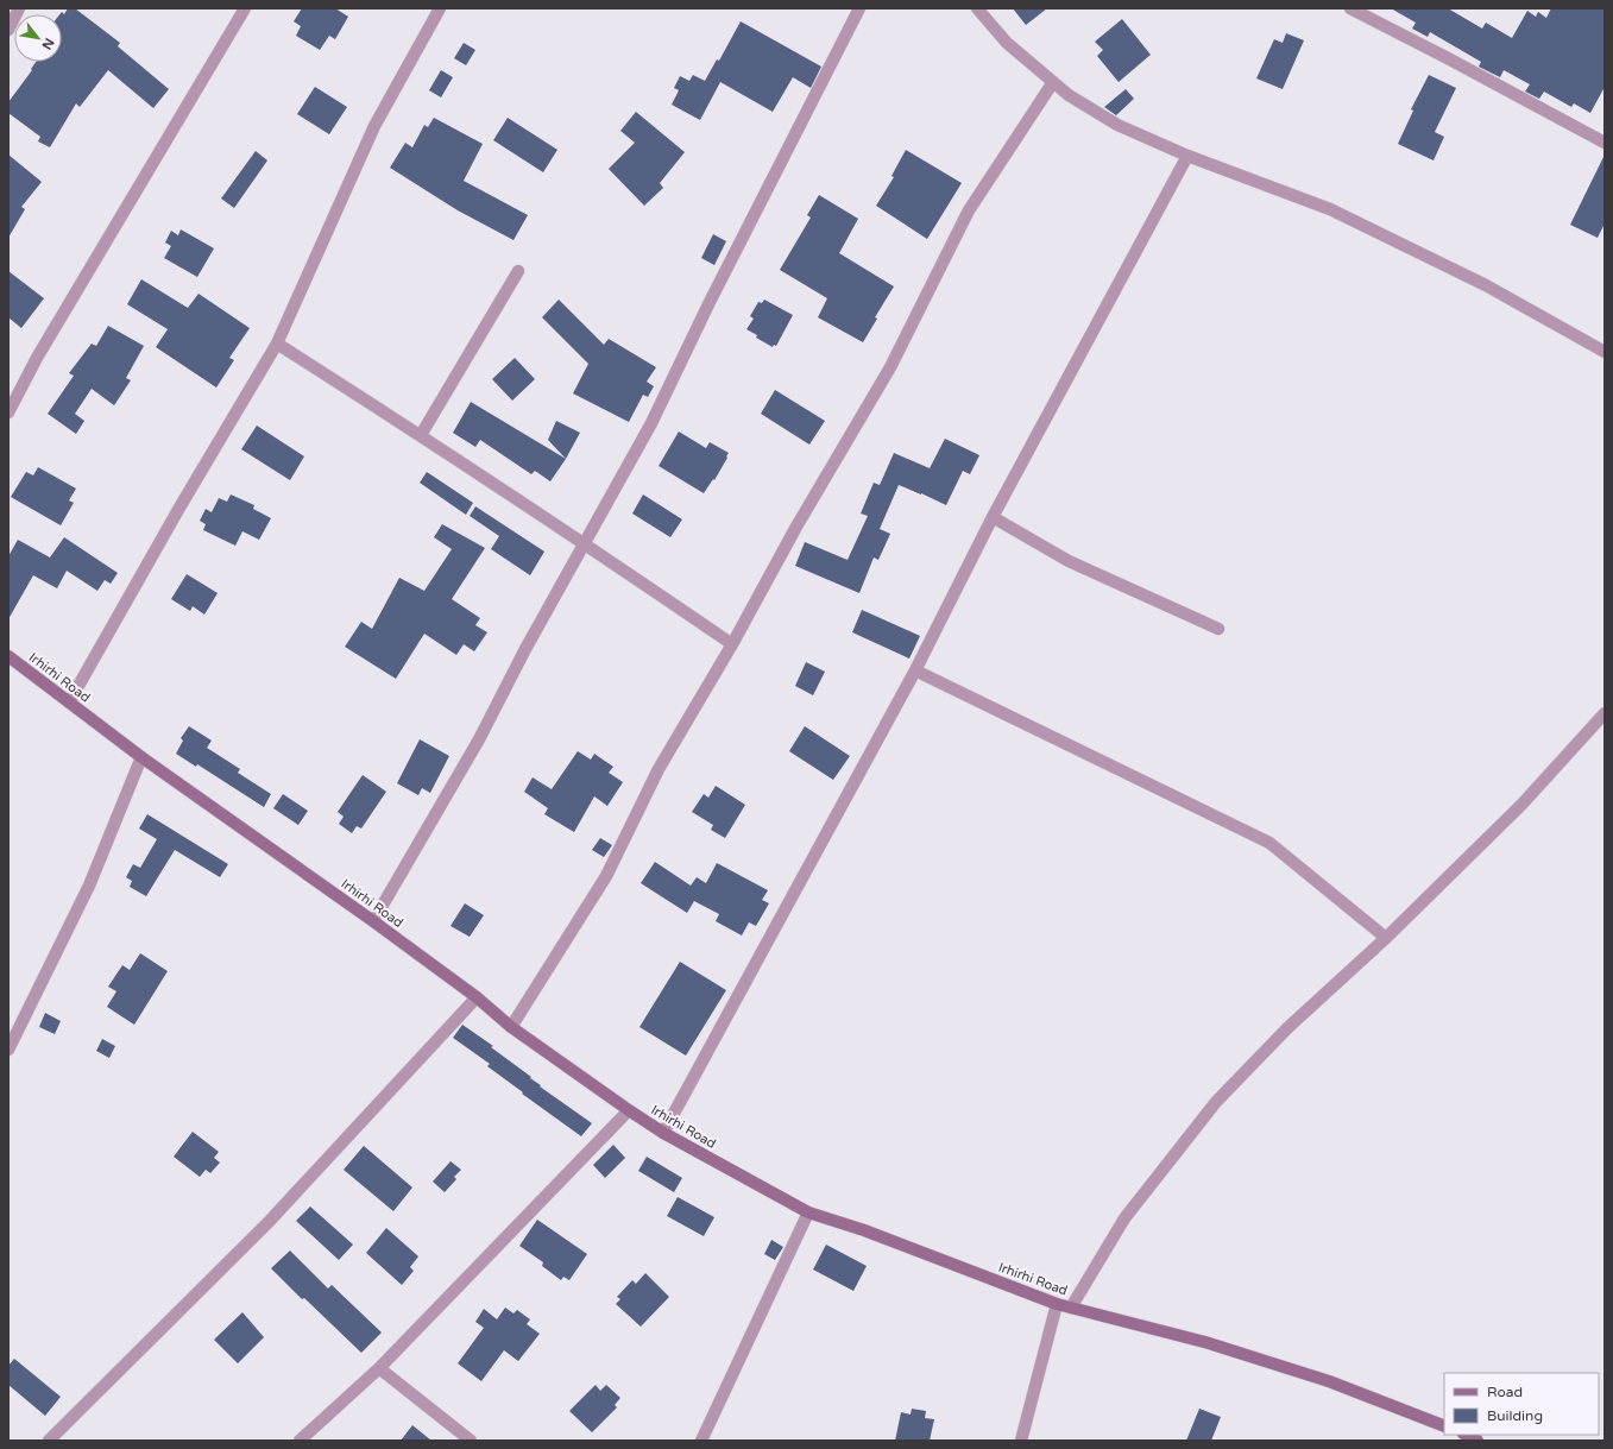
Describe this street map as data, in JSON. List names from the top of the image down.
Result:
{
  "streets": {
    "street": ["Irhirhi Road"]
  },
  "legend": ["Road", "Building"],
  "north": "bottom right"
}
